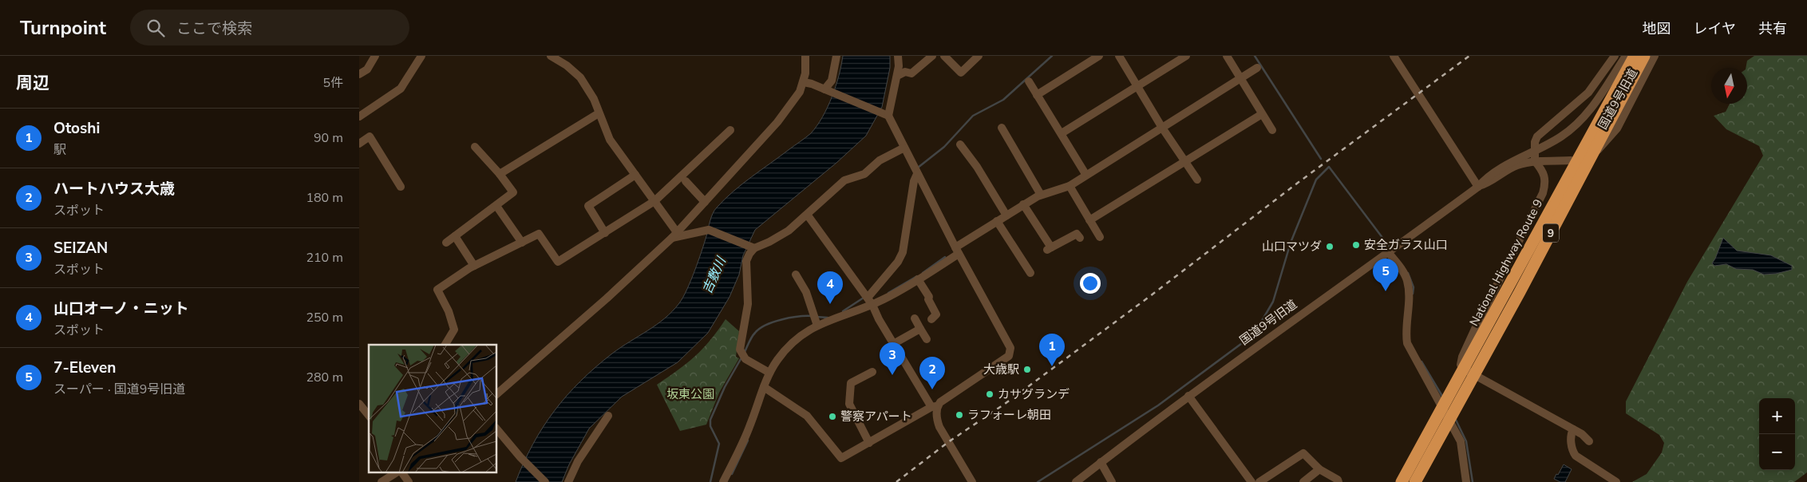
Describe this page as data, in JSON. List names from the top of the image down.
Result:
{
  "streets": {
    "highway": ["9", "National Highway Route 9"],
    "street": ["国道9号旧道"]
  },
  "water": ["吉敷川"],
  "parks": ["坂東公園"],
  "places": [
    "安全ガラス山口",
    "山口マツダ",
    "大歳駅",
    "カサグランデ",
    "ラフォーレ朝田",
    "警察アパート"
  ],
  "north": "bottom",
  "page": {
    "header": "Turnpoint",
    "search": "ここで検索",
    "nav": ["地図", "レイヤ", "共有"],
    "heading": ["周辺", "5件"],
    "list": [
      {
        "mark": "1",
        "name": "Otoshi",
        "note": "駅",
        "value": "90 m"
      },
      {
        "mark": "2",
        "name": "ハートハウス大歳",
        "note": "スポット",
        "value": "180 m"
      },
      {
        "mark": "3",
        "name": "SEIZAN",
        "note": "スポット",
        "value": "210 m"
      },
      {
        "mark": "4",
        "name": "山口オーノ・ニット",
        "note": "スポット",
        "value": "250 m"
      },
      {
        "mark": "5",
        "name": "7-Eleven",
        "note": "スーパー · 国道9号旧道",
        "value": "280 m"
      }
    ],
    "pins": [
      "5",
      "4",
      "1",
      "3",
      "2"
    ],
    "map_buttons": ["+", "−"]
  }
}
